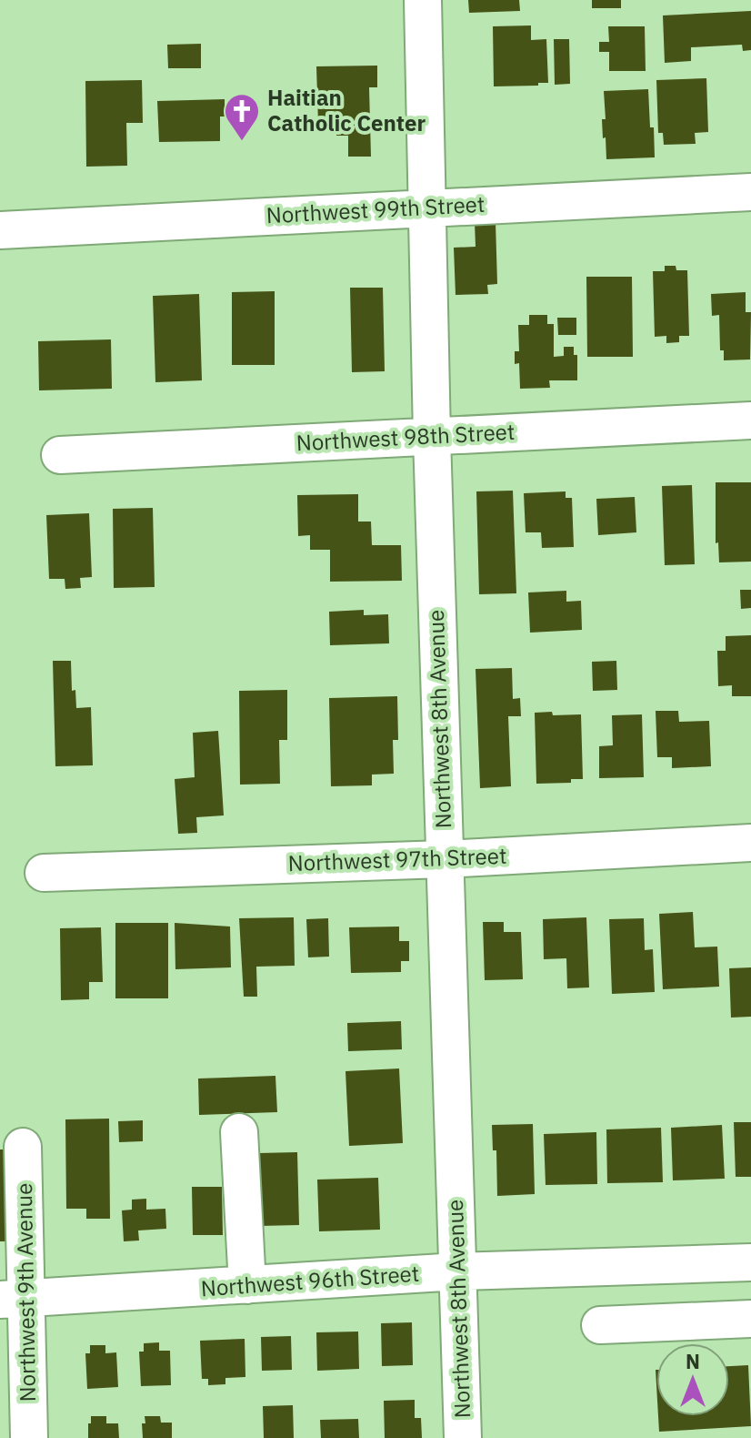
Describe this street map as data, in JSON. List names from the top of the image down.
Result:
{
  "streets": {
    "street": [
      "Northwest 99th Street",
      "Northwest 98th Street",
      "Northwest 8th Avenue",
      "Northwest 97th Street",
      "Northwest 96th Street",
      "Northwest 9th Avenue"
    ]
  },
  "crossings": [
    ["Northwest 99th Street", "Northwest 8th Avenue"],
    ["Northwest 98th Street", "Northwest 8th Avenue"],
    ["Northwest 8th Avenue", "Northwest 97th Street"],
    ["Northwest 8th Avenue", "Northwest 96th Street"],
    ["Northwest 96th Street", "Northwest 9th Avenue"]
  ],
  "places": {
    "church": ["Haitian Catholic Center"]
  },
  "north": "top"
}
